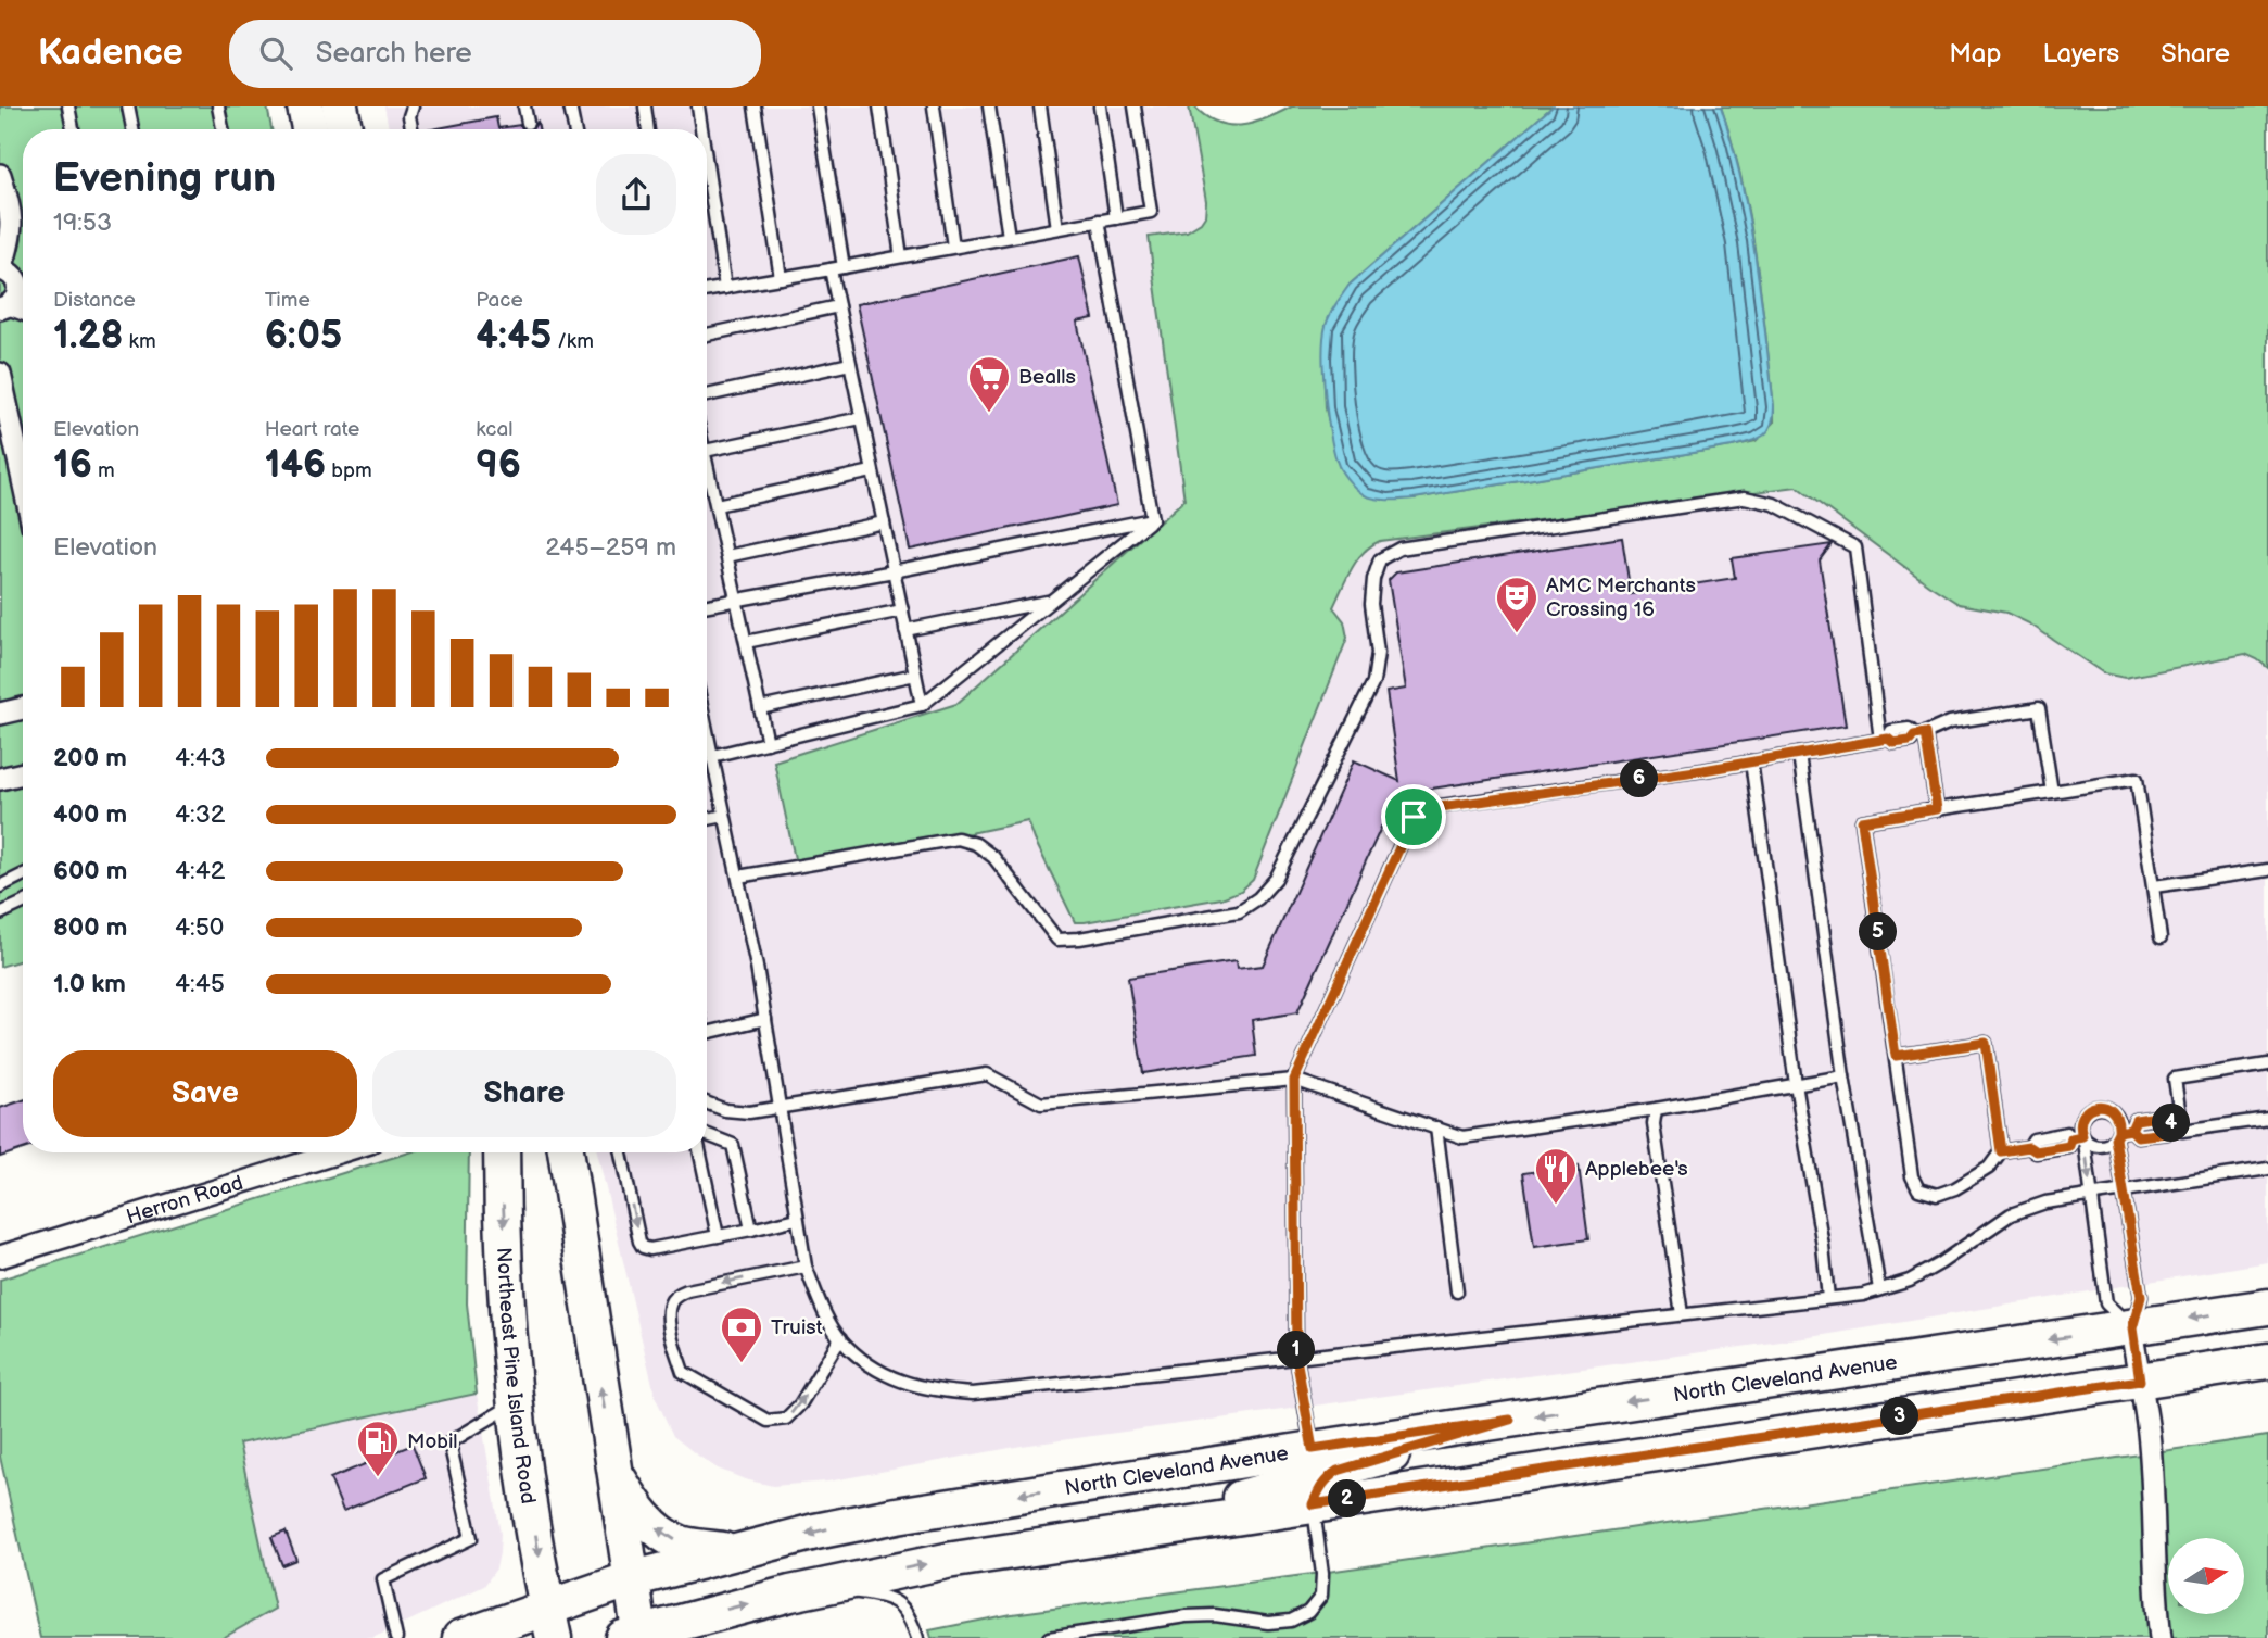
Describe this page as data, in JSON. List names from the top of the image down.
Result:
{
  "streets": {
    "main road": ["Northeast Pine Island Road", "North Cleveland Avenue"],
    "street": ["Herron Road"]
  },
  "crossings": [
    ["Northeast Pine Island Road", "North Cleveland Avenue"]
  ],
  "places": {
    "supermarket": ["Bealls"],
    "theatre": ["AMC Merchants Crossing 16"],
    "restaurant": ["Applebee's"],
    "bank": ["Truist"],
    "fuel station": ["Mobil"]
  },
  "north": "right",
  "page": {
    "header": "Kadence",
    "search": "Search here",
    "nav": ["Map", "Layers", "Share"],
    "heading": ["Evening run", "19:53"],
    "stats": [
      ["Distance", "1.28 km"],
      ["Time", "6:05"],
      ["Pace", "4:45 /km"],
      ["Elevation", "16 m"],
      ["Heart rate", "146 bpm"],
      ["kcal", "96"]
    ],
    "chart": ["Elevation", "245–259 m"],
    "list": [
      {
        "name": "200 m",
        "note": "4:43"
      },
      {
        "name": "400 m",
        "note": "4:32"
      },
      {
        "name": "600 m",
        "note": "4:42"
      },
      {
        "name": "800 m",
        "note": "4:50"
      },
      {
        "name": "1.0 km",
        "note": "4:45"
      }
    ],
    "pins": [
      "6",
      "5",
      "4",
      "1",
      "3",
      "2"
    ],
    "buttons": ["Save", "Share"]
  }
}
